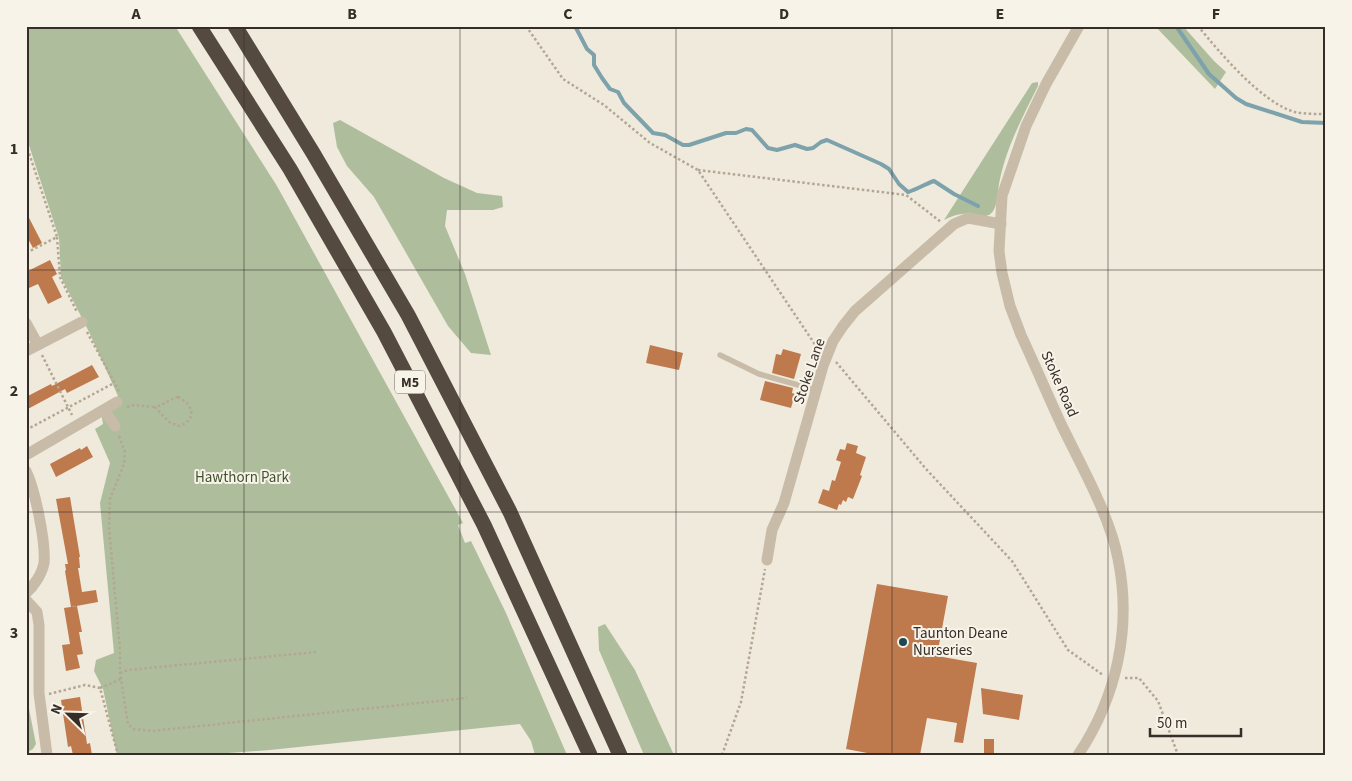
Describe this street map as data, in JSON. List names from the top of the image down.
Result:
{
  "streets": {
    "highway": ["M5"],
    "street": ["Stoke Lane", "Stoke Road"]
  },
  "crossings": [
    ["Stoke Lane", "Stoke Road"]
  ],
  "parks": ["Hawthorn Park"],
  "places": ["Taunton Deane Nurseries"],
  "scale_bar": "50 m",
  "north": "top left",
  "grid": {
    "columns": [
      "A",
      "B",
      "C",
      "D",
      "E",
      "F"
    ],
    "rows": ["1", "2", "3"]
  }
}
